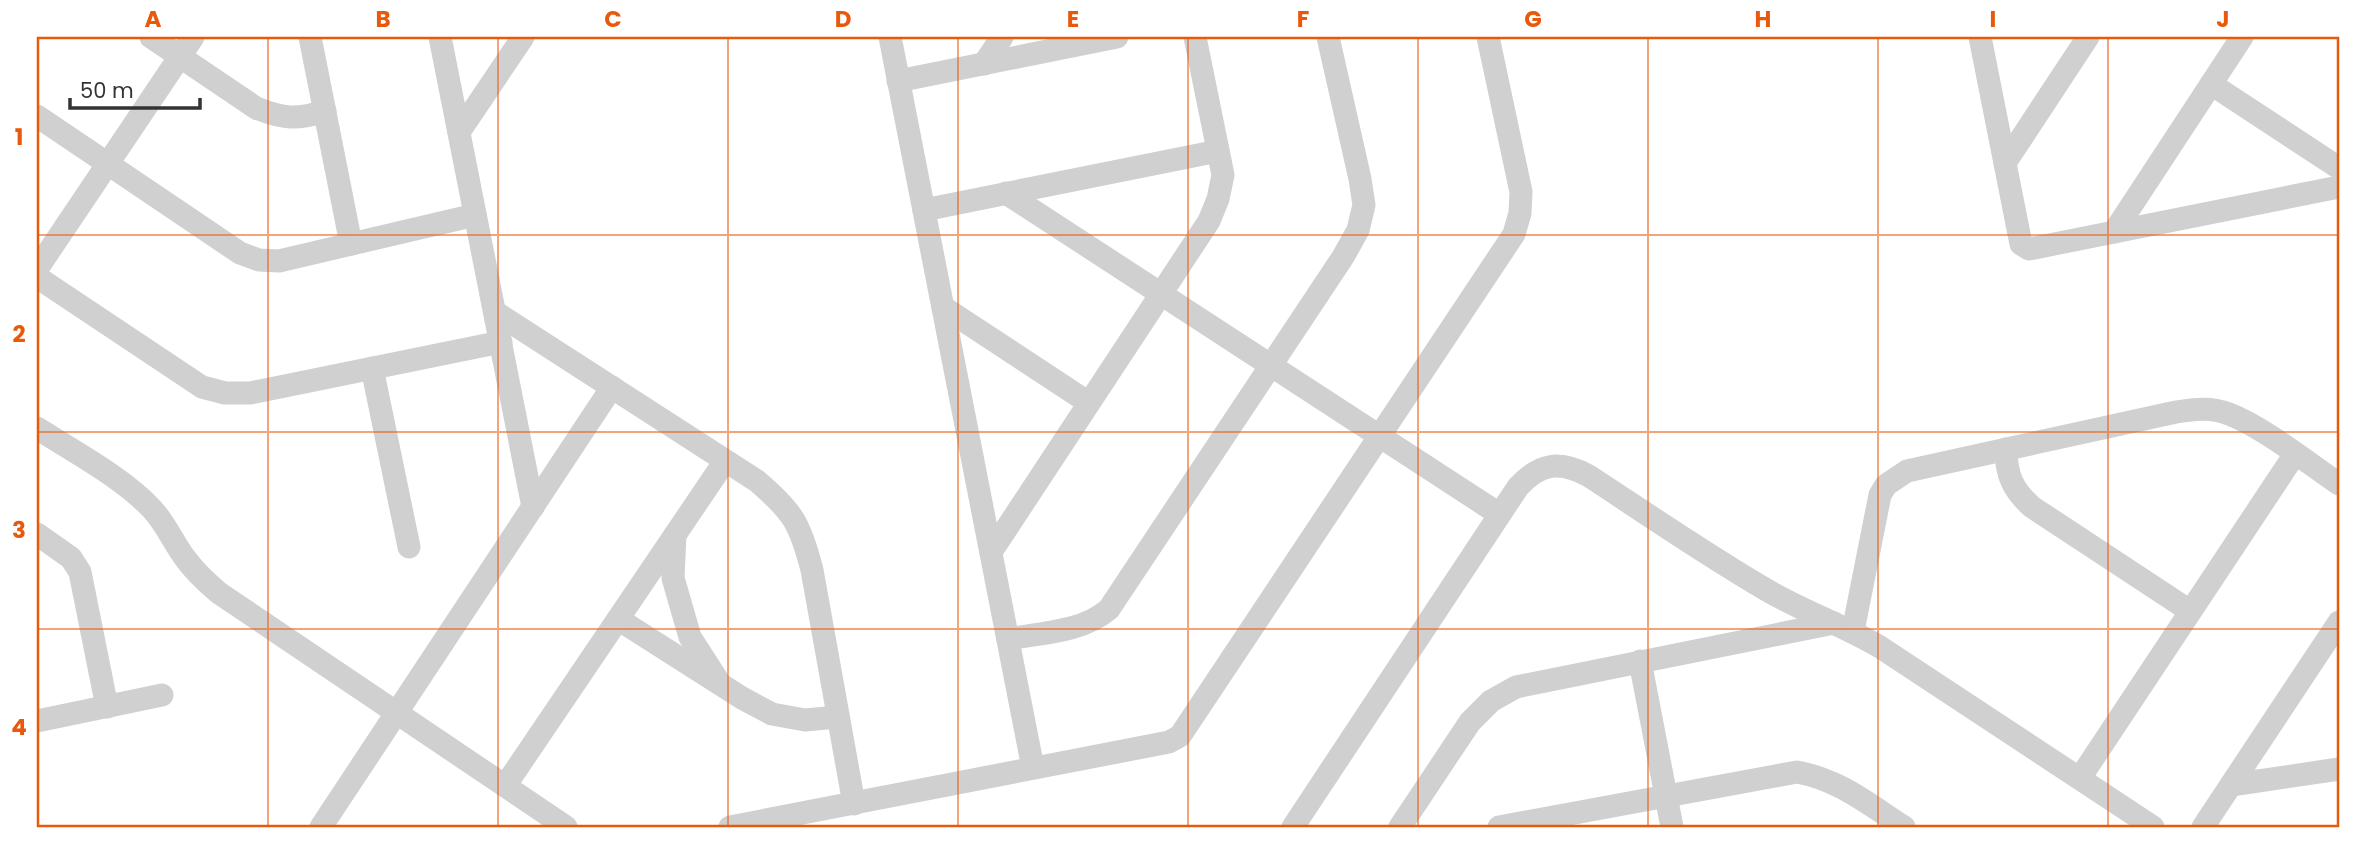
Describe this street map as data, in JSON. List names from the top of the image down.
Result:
{
  "scale_bar": "50 m",
  "grid": {
    "columns": [
      "A",
      "B",
      "C",
      "D",
      "E",
      "F",
      "G",
      "H",
      "I",
      "J"
    ],
    "rows": [
      "1",
      "2",
      "3",
      "4"
    ]
  }
}
